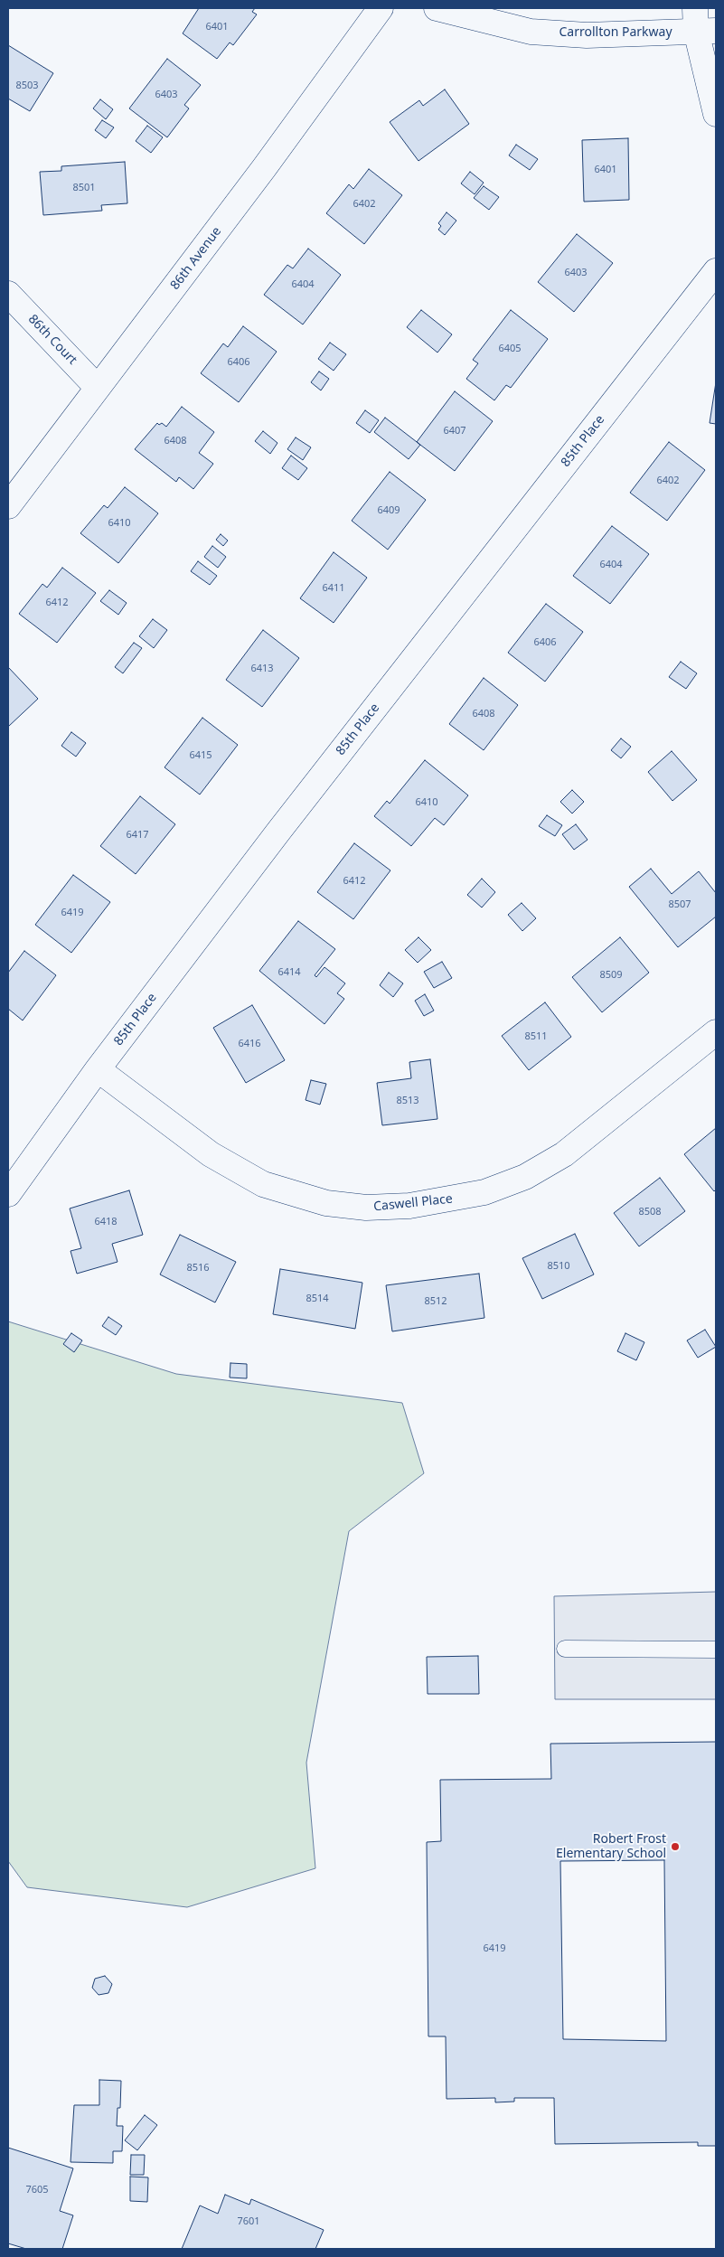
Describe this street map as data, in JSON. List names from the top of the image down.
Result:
{
  "streets": {
    "street": [
      "Carrollton Parkway",
      "86th Avenue",
      "86th Court",
      "85th Place",
      "Caswell Place"
    ]
  },
  "crossings": [
    ["86th Avenue", "86th Court"],
    ["85th Place", "Caswell Place"]
  ],
  "places": ["Robert Frost Elementary School"],
  "house_numbers": [
    "6401",
    "8503",
    "6403",
    "6401",
    "8501",
    "6402",
    "6403",
    "6404",
    "6405",
    "6406",
    "6407",
    "6408",
    "6402",
    "6409",
    "6410",
    "6404",
    "6411",
    "6412",
    "6406",
    "6413",
    "6408",
    "6415",
    "6410",
    "6417",
    "6412",
    "8507",
    "6419",
    "6414",
    "8509",
    "8511",
    "6416",
    "8513",
    "8508",
    "6418",
    "8510",
    "8516",
    "8514",
    "8512",
    "6419",
    "7605",
    "7601"
  ]
}
